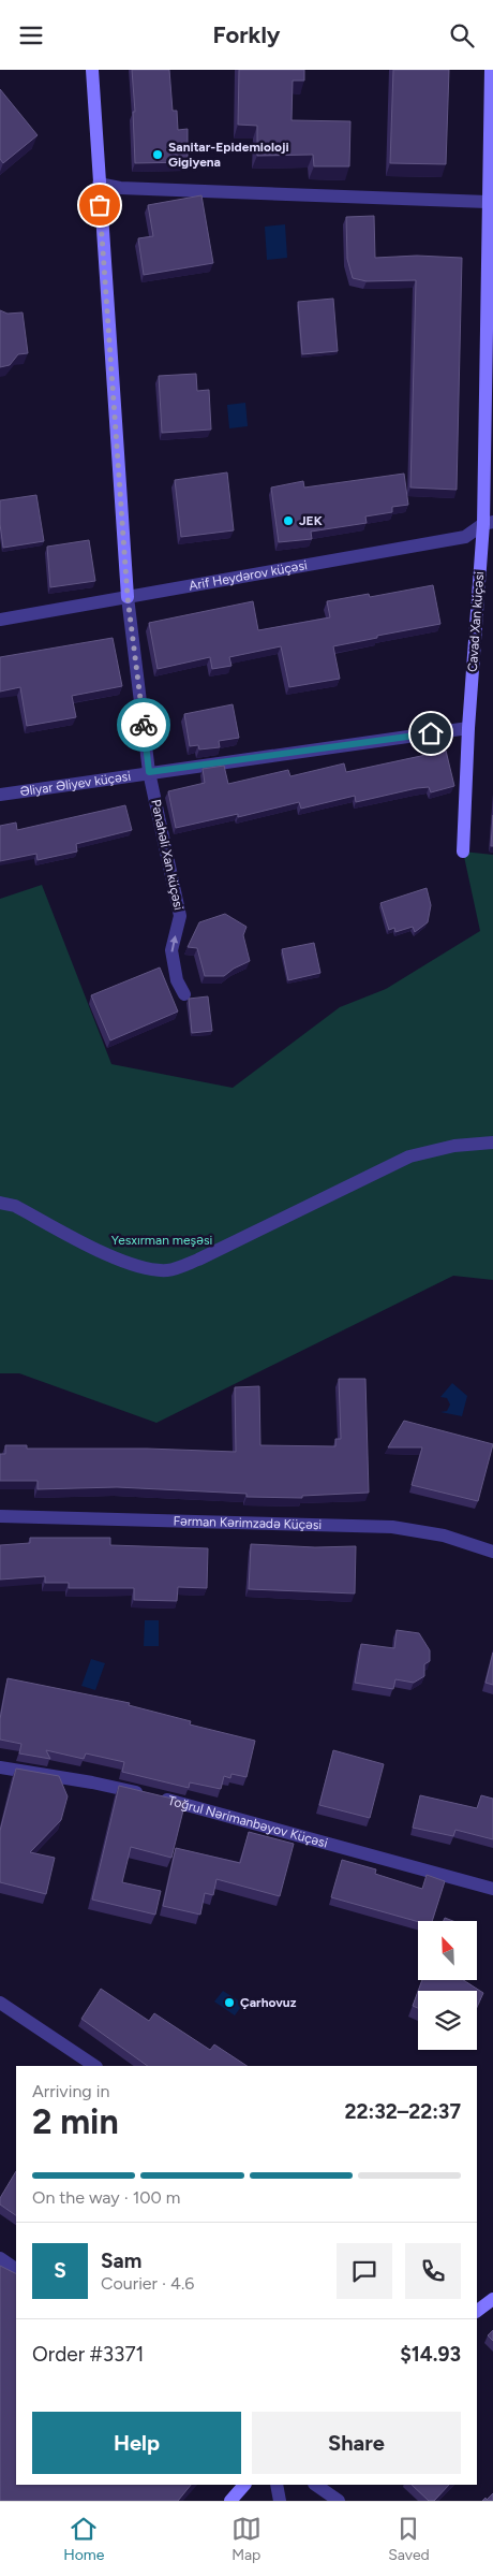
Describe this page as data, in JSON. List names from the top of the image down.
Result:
{
  "streets": {
    "street": [
      "Arif Heydərov küçəsi",
      "Cavad Xan küçəsi",
      "Əliyar Əliyev küçəsi",
      "Pənahəli Xan küçəsi",
      "Fərman Kərimzadə Küçəsi",
      "Toğrul Nərimanbəyov Küçəsi"
    ]
  },
  "crossings": [
    ["Arif Heydərov küçəsi", "Cavad Xan küçəsi"],
    ["Arif Heydərov küçəsi", "Pənahəli Xan küçəsi"],
    ["Cavad Xan küçəsi", "Əliyar Əliyev küçəsi"],
    ["Əliyar Əliyev küçəsi", "Pənahəli Xan küçəsi"]
  ],
  "parks": ["Yesxırman meşəsi"],
  "places": ["Sanitar-Epidemioloji Gigiyena", "JEK", "Çarhovuz"],
  "north": "top left",
  "page": {
    "header": "Forkly",
    "heading": ["2 min", "Arriving in", "22:32–22:37"],
    "panel": [
      "Sam",
      "Courier · 4.6",
      "Order #3371",
      "$14.93"
    ],
    "bar": "On the way · 100 m",
    "round": "S",
    "buttons": ["Help", "Share"],
    "tabs": ["Home", "Map", "Saved"]
  }
}
